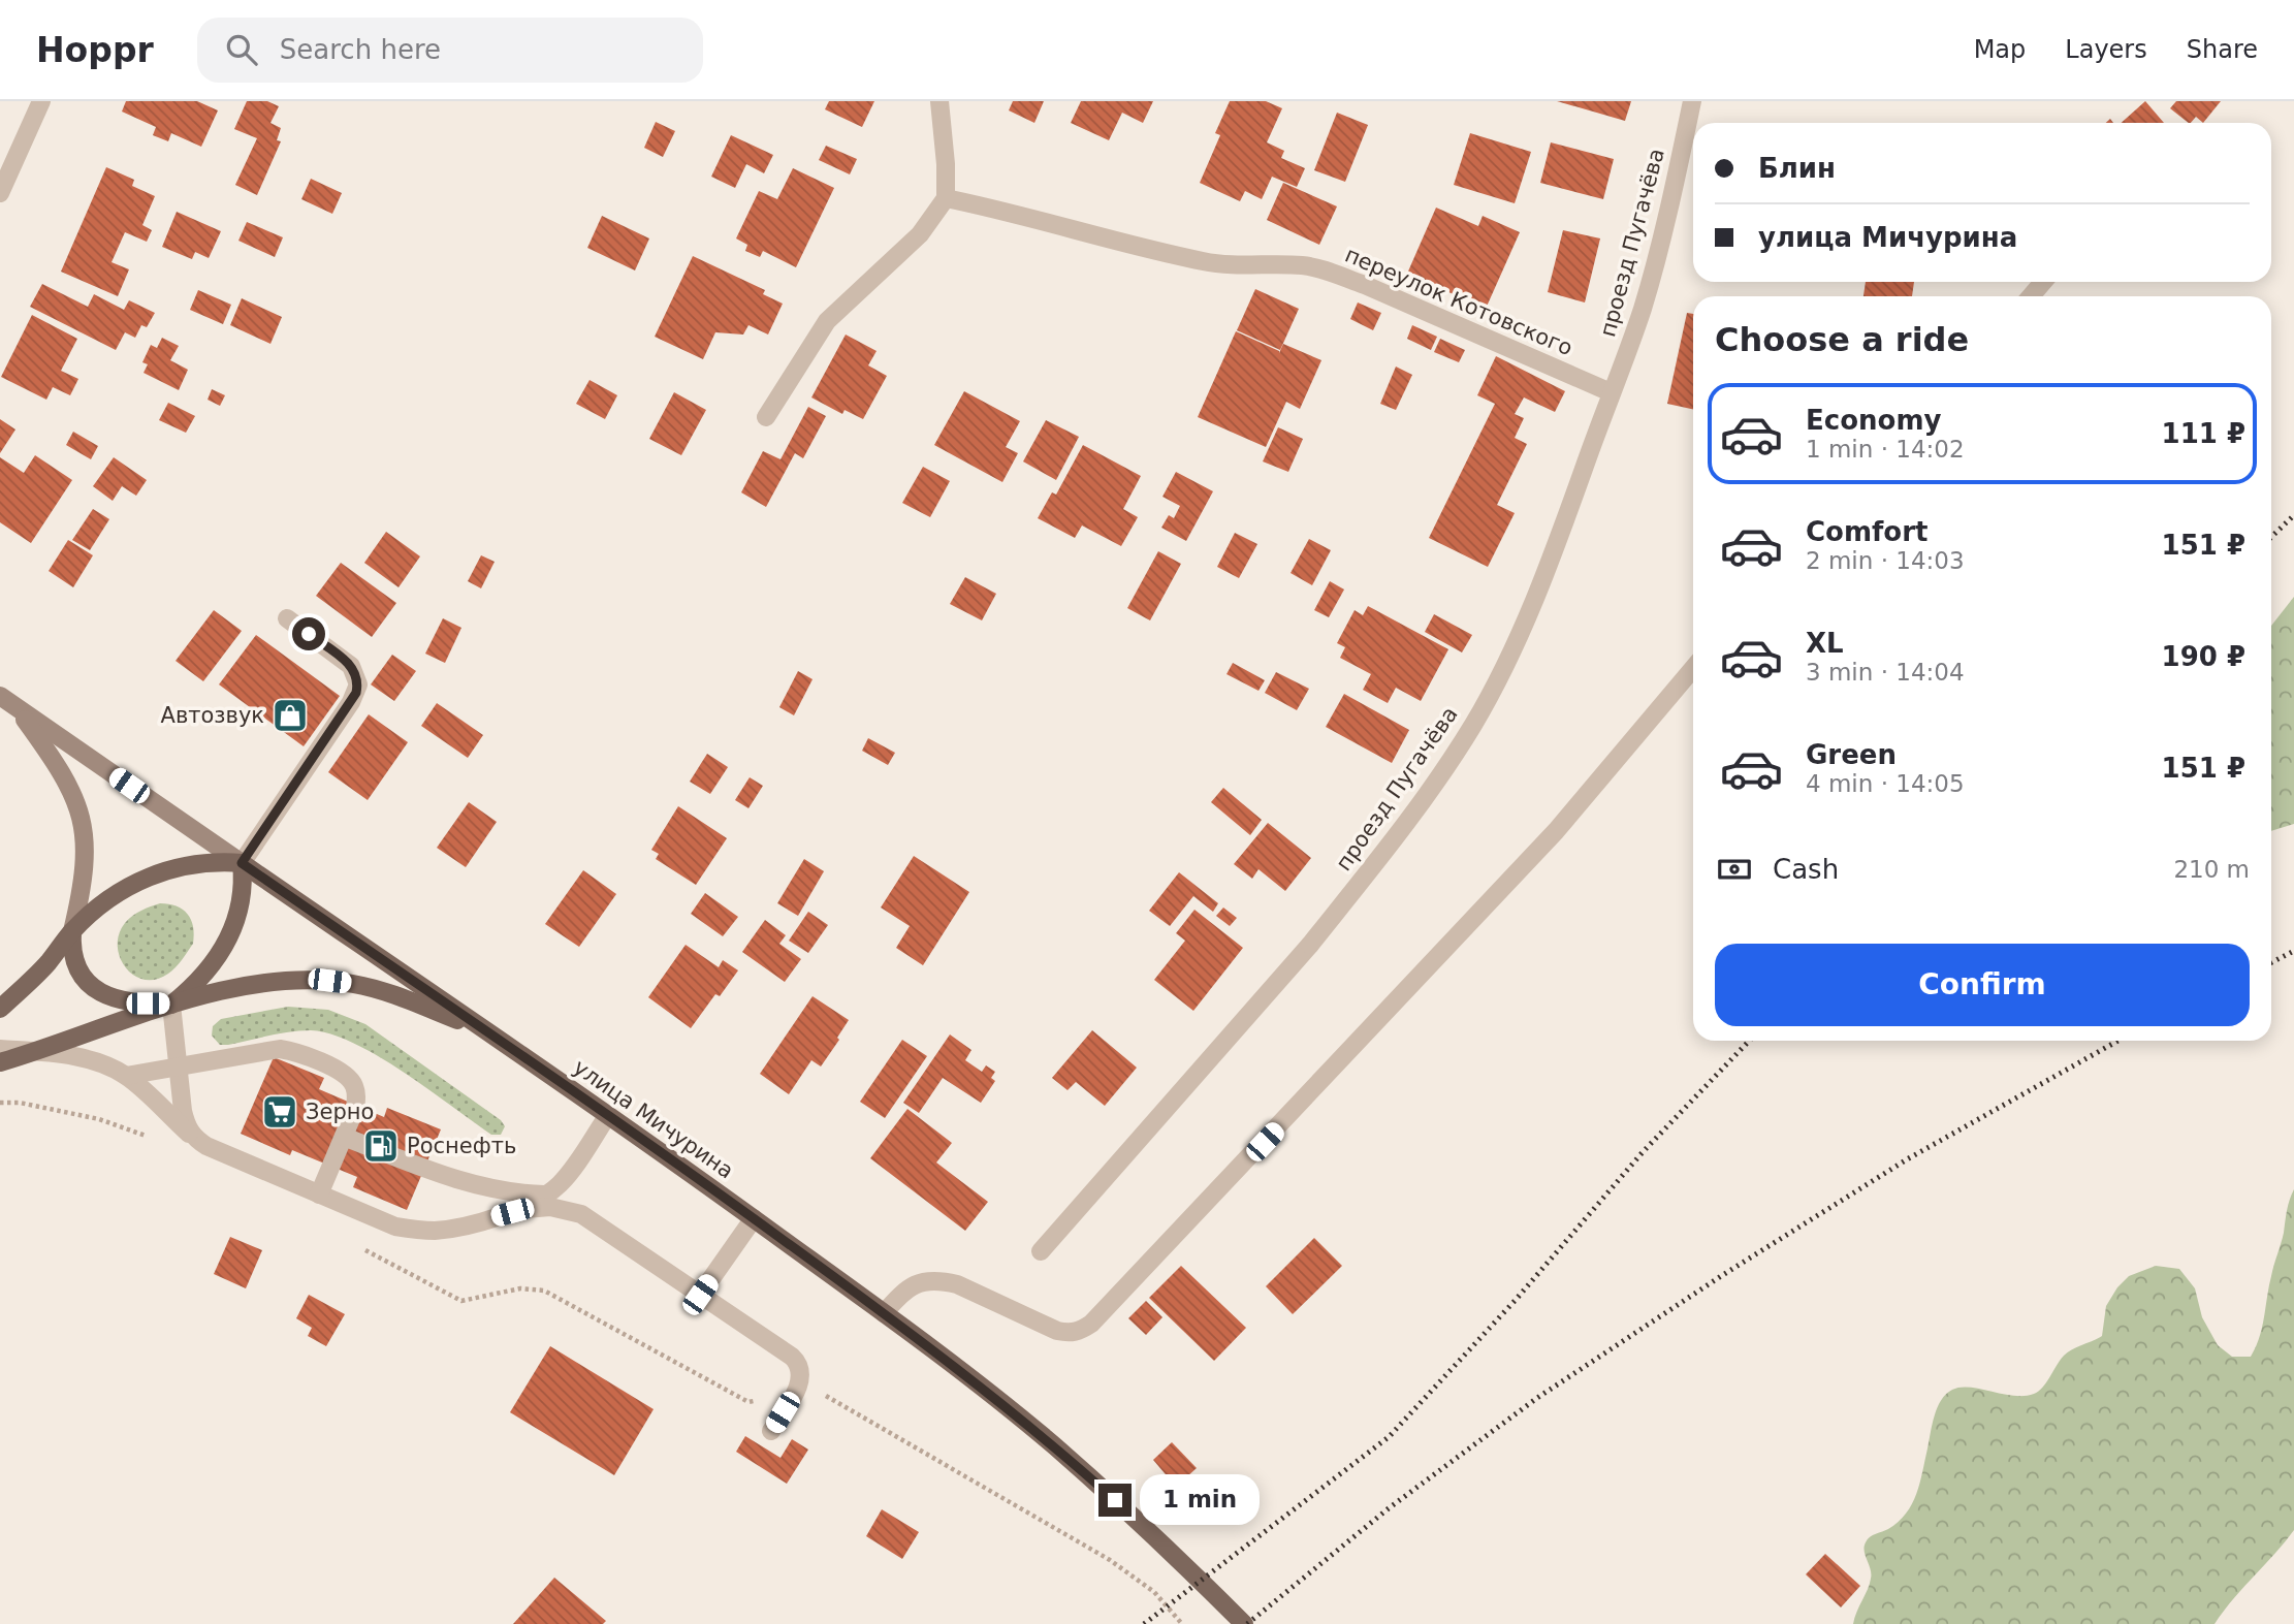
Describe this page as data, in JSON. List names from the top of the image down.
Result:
{
  "streets": {
    "main road": ["улица Мичурина"],
    "street": ["проезд Пугачёва", "переулок Котовского"]
  },
  "crossings": [
    ["проезд Пугачёва", "переулок Котовского"]
  ],
  "places": {
    "shop": ["Автозвук"],
    "supermarket": ["Зерно"],
    "fuel station": ["Роснефть"]
  },
  "page": {
    "header": "Hoppr",
    "search": "Search here",
    "nav": ["Map", "Layers", "Share"],
    "banner": ["Блин", "улица Мичурина"],
    "heading": "Choose a ride",
    "list": [
      {
        "name": "Economy",
        "note": "1 min · 14:02",
        "value": "111 ₽"
      },
      {
        "name": "Comfort",
        "note": "2 min · 14:03",
        "value": "151 ₽"
      },
      {
        "name": "XL",
        "note": "3 min · 14:04",
        "value": "190 ₽"
      },
      {
        "name": "Green",
        "note": "4 min · 14:05",
        "value": "151 ₽"
      }
    ],
    "pay": ["Cash", "210 m"],
    "buttons": "Confirm",
    "bubble": "1 min"
  }
}
